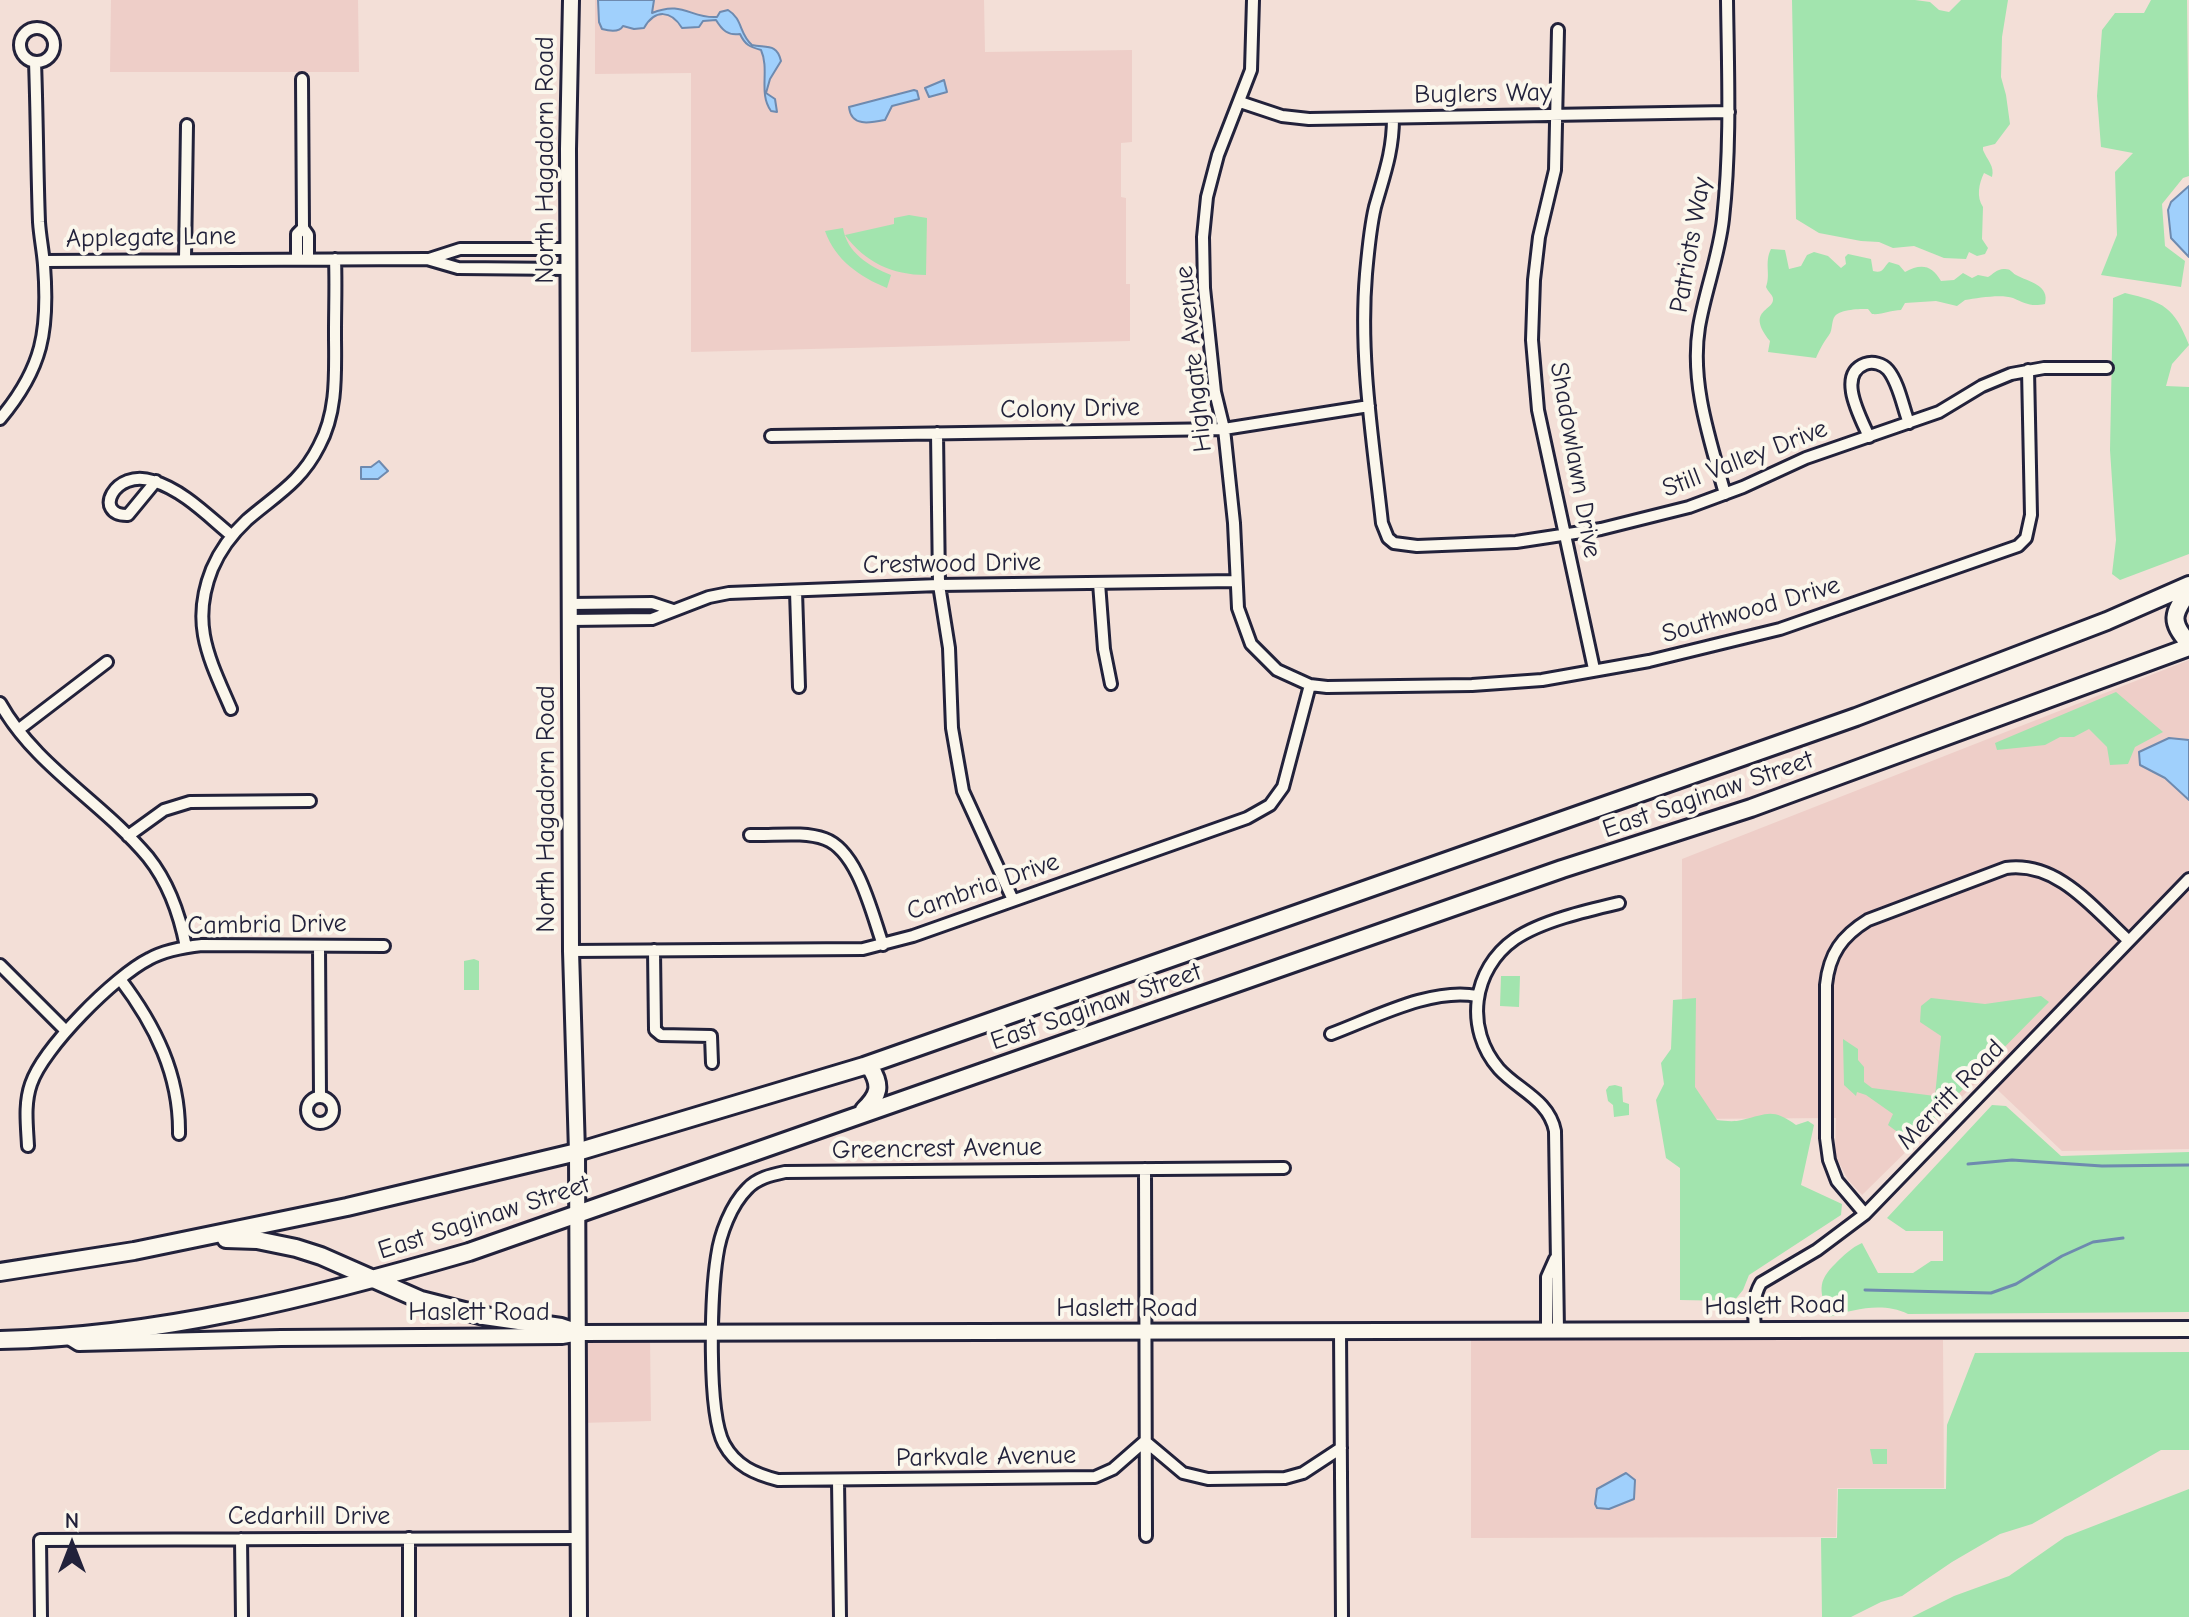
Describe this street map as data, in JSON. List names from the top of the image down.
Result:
{
  "streets": {
    "main road": ["North Hagadorn Road", "East Saginaw Street", "Haslett Road"],
    "street": [
      "Buglers Way",
      "Applegate Lane",
      "Patriots Way",
      "Highgate Avenue",
      "Colony Drive",
      "Still Valley Drive",
      "Shadowlawn Drive",
      "Crestwood Drive",
      "Southwood Drive",
      "Cambria Drive",
      "Merritt Road",
      "Greencrest Avenue",
      "Parkvale Avenue",
      "Cedarhill Drive"
    ]
  },
  "crossings": [
    ["Buglers Way", "Patriots Way"],
    ["Buglers Way", "Highgate Avenue"],
    ["Buglers Way", "Shadowlawn Drive"],
    ["North Hagadorn Road", "Applegate Lane"],
    ["North Hagadorn Road", "Crestwood Drive"],
    ["North Hagadorn Road", "East Saginaw Street"],
    ["North Hagadorn Road", "Cambria Drive"],
    ["North Hagadorn Road", "Haslett Road"],
    ["North Hagadorn Road", "Cedarhill Drive"],
    ["Patriots Way", "Still Valley Drive"],
    ["Highgate Avenue", "Colony Drive"],
    ["Highgate Avenue", "Crestwood Drive"],
    ["Highgate Avenue", "Southwood Drive"],
    ["Highgate Avenue", "Cambria Drive"],
    ["Colony Drive", "Still Valley Drive"],
    ["Still Valley Drive", "Shadowlawn Drive"],
    ["Still Valley Drive", "Southwood Drive"],
    ["Shadowlawn Drive", "Southwood Drive"],
    ["Southwood Drive", "Cambria Drive"],
    ["East Saginaw Street", "Haslett Road"],
    ["Merritt Road", "Haslett Road"],
    ["Greencrest Avenue", "Haslett Road"],
    ["Greencrest Avenue", "Parkvale Avenue"],
    ["Haslett Road", "Parkvale Avenue"]
  ],
  "north": "top"
}
